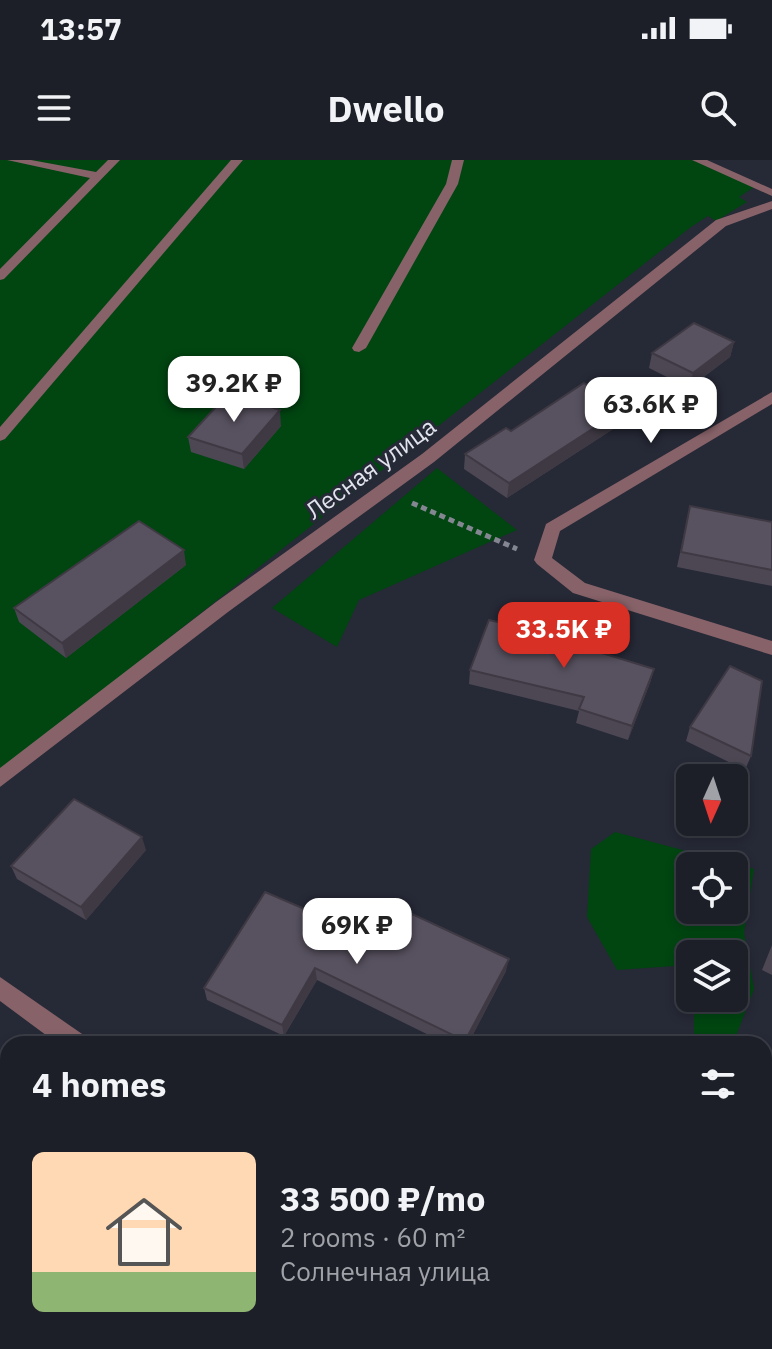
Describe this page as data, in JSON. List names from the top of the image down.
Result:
{
  "streets": {
    "street": ["Лесная улица"]
  },
  "north": "bottom",
  "page": {
    "status": "13:57",
    "header": "Dwello",
    "price": [
      "39.2K ₽",
      "63.6K ₽",
      "33.5K ₽",
      "69K ₽"
    ],
    "heading": "4 homes",
    "list": [
      {
        "name": "33 500 ₽/mo",
        "note": "2 rooms · 60 m² · Солнечная улица"
      }
    ]
  }
}
